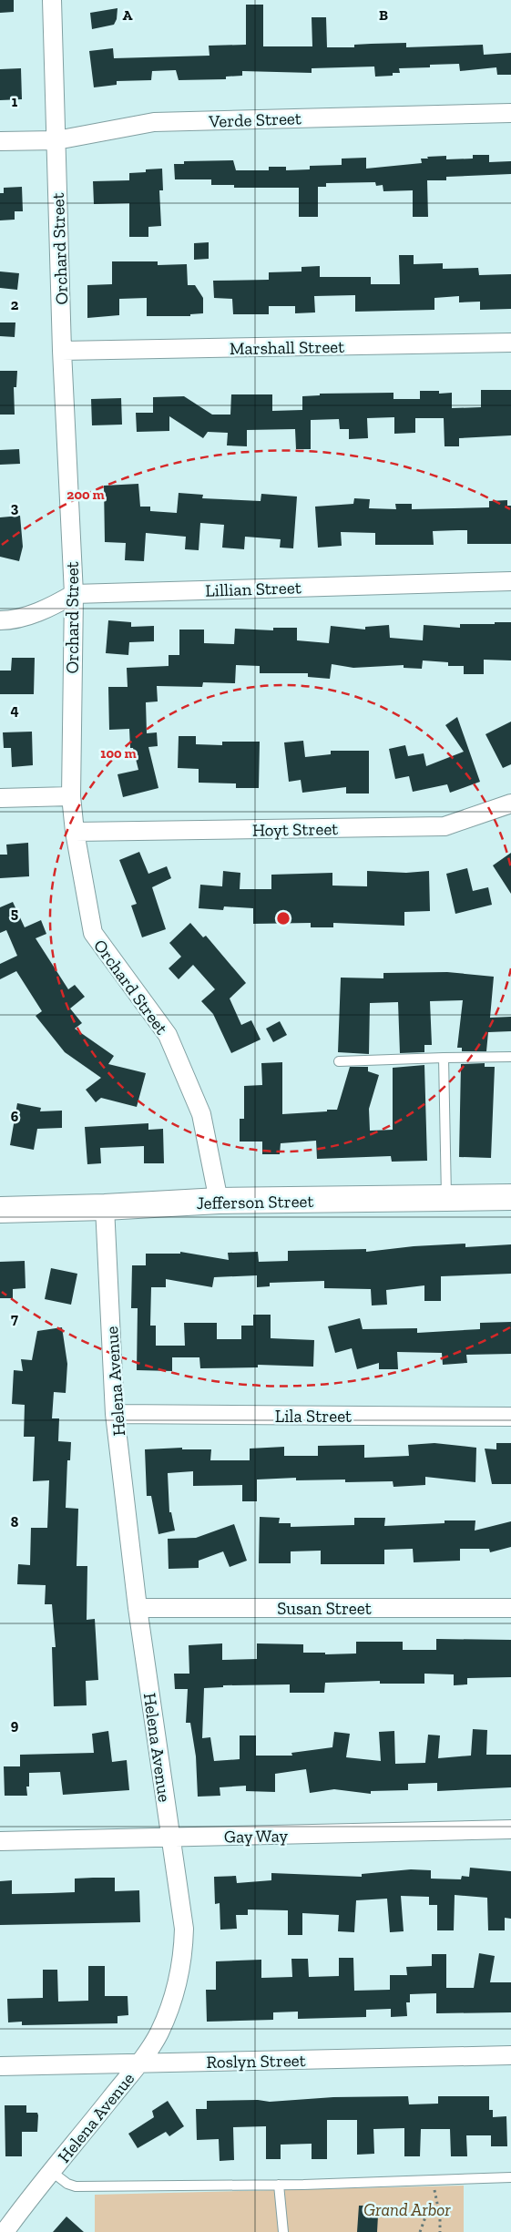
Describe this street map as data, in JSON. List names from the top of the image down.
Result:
{
  "streets": {
    "street": [
      "Verde Street",
      "Orchard Street",
      "Marshall Street",
      "Lillian Street",
      "Hoyt Street",
      "Jefferson Street",
      "Helena Avenue",
      "Lila Street",
      "Susan Street",
      "Gay Way",
      "Roslyn Street"
    ]
  },
  "crossings": [
    ["Verde Street", "Orchard Street"],
    ["Orchard Street", "Marshall Street"],
    ["Orchard Street", "Lillian Street"],
    ["Orchard Street", "Hoyt Street"],
    ["Orchard Street", "Jefferson Street"],
    ["Jefferson Street", "Helena Avenue"],
    ["Helena Avenue", "Lila Street"],
    ["Helena Avenue", "Susan Street"],
    ["Helena Avenue", "Gay Way"],
    ["Helena Avenue", "Roslyn Street"]
  ],
  "parks": ["Grand Arbor"],
  "grid": {
    "columns": ["A", "B"],
    "rows": [
      "1",
      "2",
      "3",
      "4",
      "5",
      "6",
      "7",
      "8",
      "9"
    ]
  },
  "rings": ["200 m", "100 m"]
}
